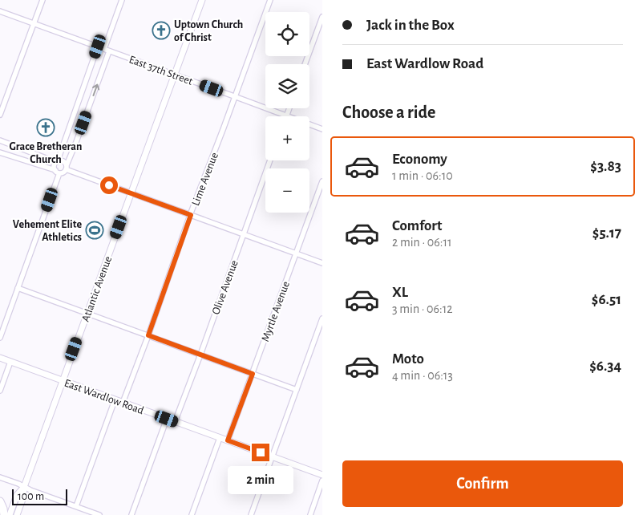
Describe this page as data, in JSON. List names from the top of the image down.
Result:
{
  "streets": {
    "main road": ["Atlantic Avenue", "East Wardlow Road"],
    "street": [
      "East 37th Street",
      "Lime Avenue",
      "Olive Avenue",
      "Myrtle Avenue"
    ]
  },
  "crossings": [
    ["East 37th Street", "Lime Avenue"],
    ["East 37th Street", "Atlantic Avenue"],
    ["Lime Avenue", "East Wardlow Road"],
    ["Olive Avenue", "East Wardlow Road"],
    ["Atlantic Avenue", "East Wardlow Road"],
    ["Myrtle Avenue", "East Wardlow Road"]
  ],
  "places": {
    "church": ["Uptown Church of Christ", "Grace Bretheran Church"],
    "sports": ["Vehement Elite Athletics"]
  },
  "scale_bar": "100 m",
  "page": {
    "banner": ["Jack in the Box", "East Wardlow Road"],
    "map_buttons": ["+", "−"],
    "heading": "Choose a ride",
    "list": [
      {
        "name": "Economy",
        "note": "1 min · 06:10",
        "value": "$3.83"
      },
      {
        "name": "Comfort",
        "note": "2 min · 06:11",
        "value": "$5.17"
      },
      {
        "name": "XL",
        "note": "3 min · 06:12",
        "value": "$6.51"
      },
      {
        "name": "Moto",
        "note": "4 min · 06:13",
        "value": "$6.34"
      }
    ],
    "buttons": "Confirm",
    "bubble": "2 min",
    "scale": "100 m"
  }
}
